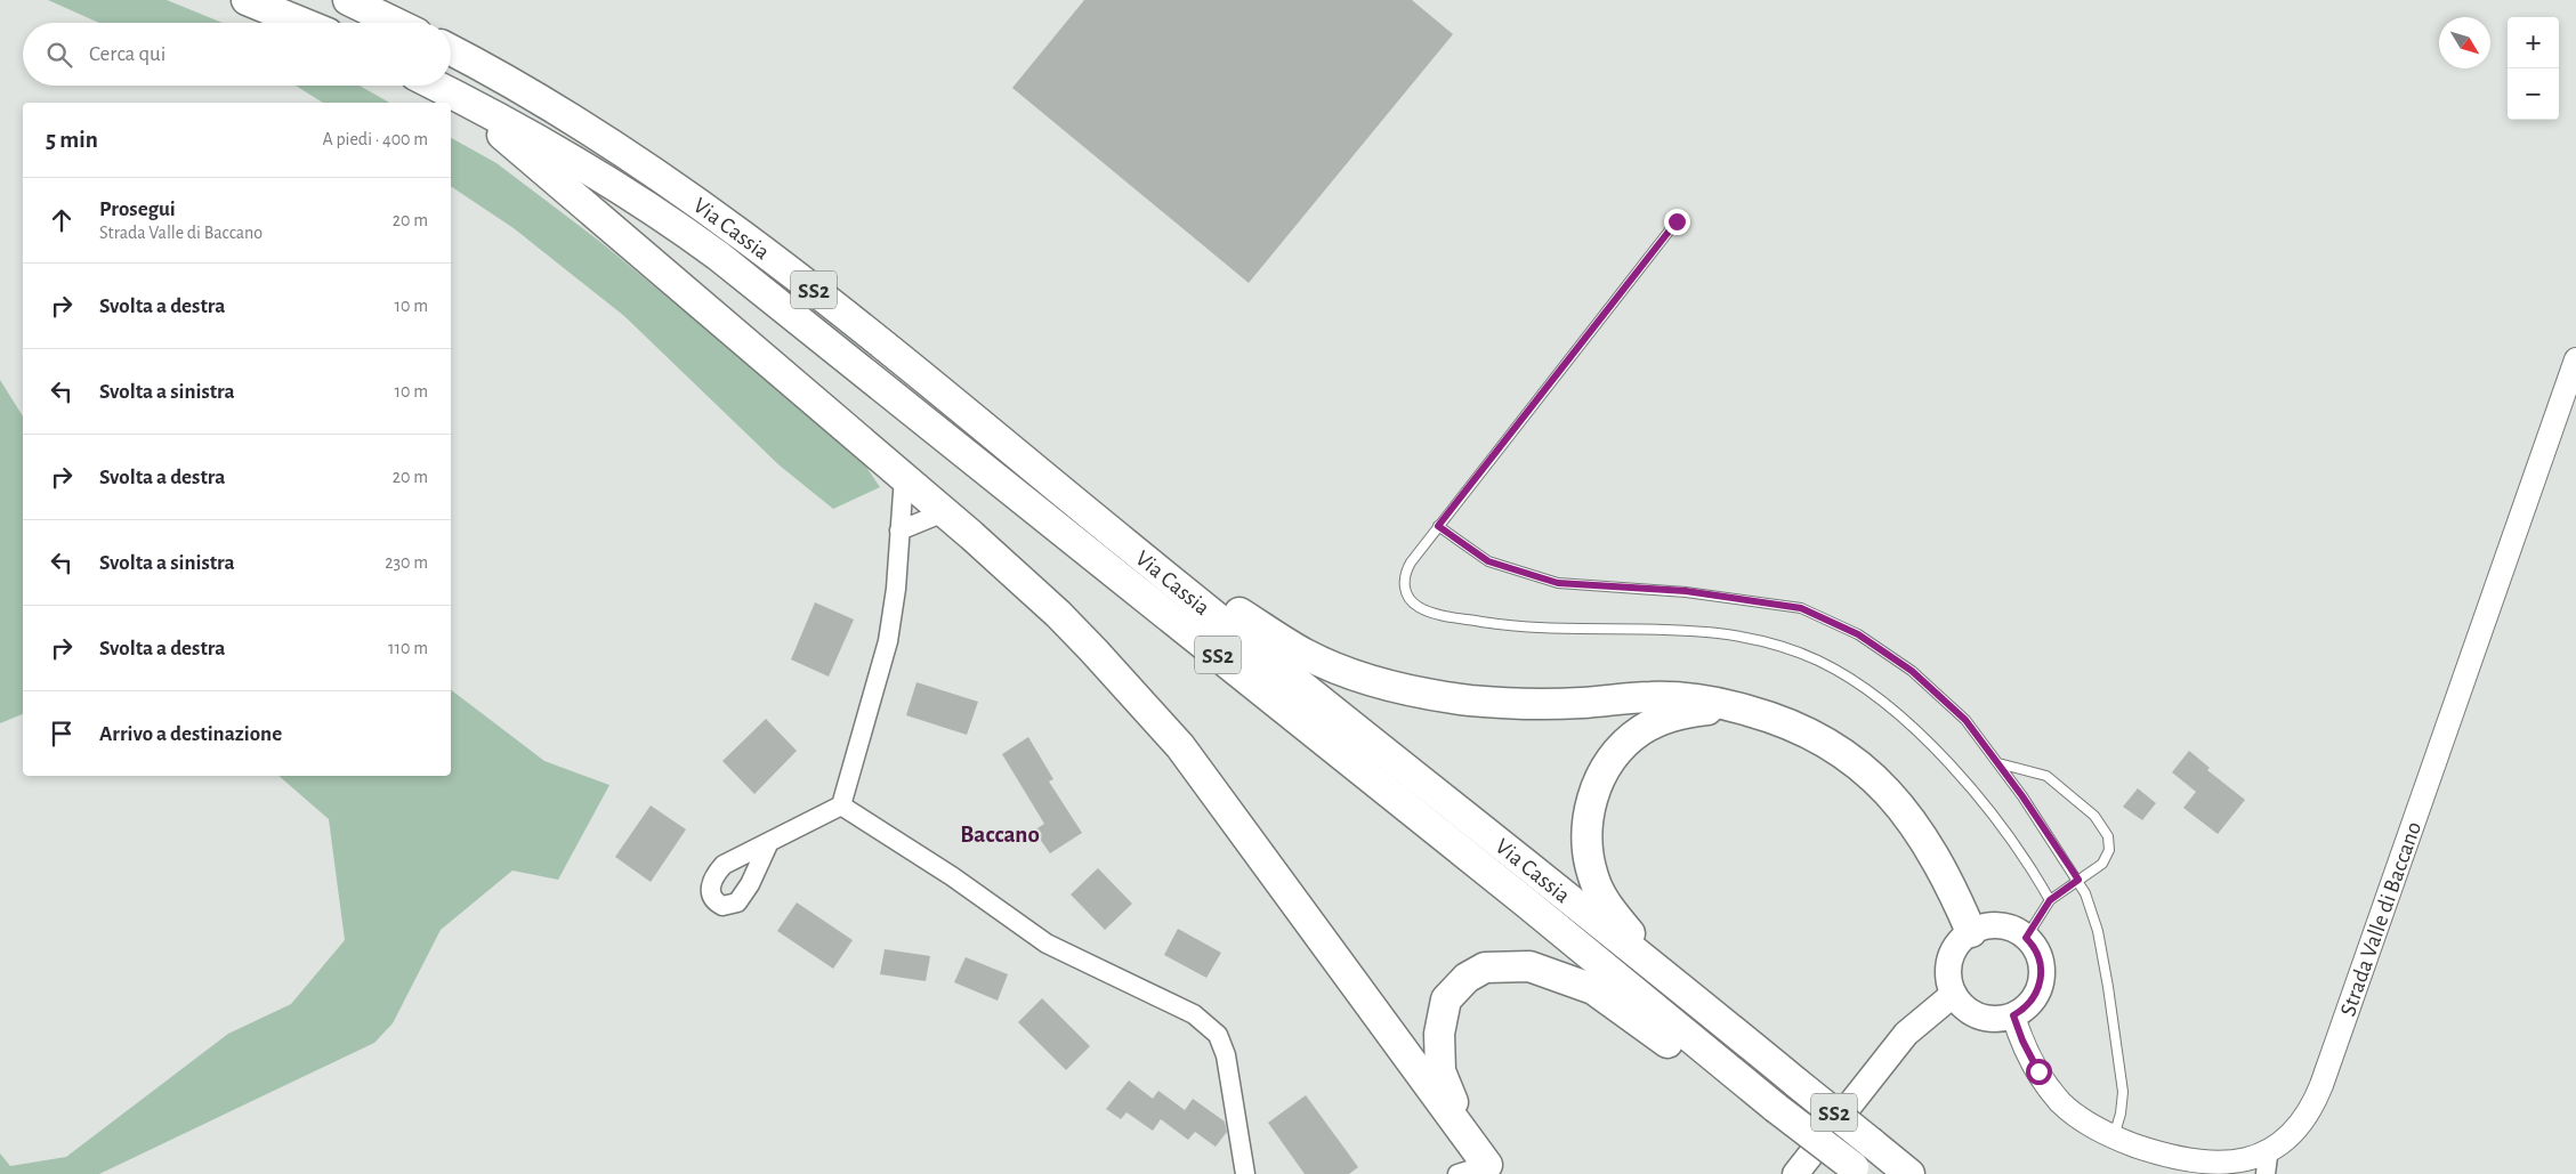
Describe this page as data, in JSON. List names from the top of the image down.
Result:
{
  "streets": {
    "highway": ["Via Cassia", "SS2"],
    "street": ["Strada Valle di Baccano"]
  },
  "districts": ["Baccano"],
  "north": "bottom right",
  "page": {
    "map_buttons": ["+", "−"],
    "search": "Cerca qui",
    "heading": ["5 min", "A piedi · 400 m"],
    "list": [
      ["Prosegui", "Strada Valle di Baccano", "20 m"],
      ["Svolta a destra", "10 m"],
      ["Svolta a sinistra", "10 m"],
      ["Svolta a destra", "20 m"],
      ["Svolta a sinistra", "230 m"],
      ["Svolta a destra", "110 m"],
      "Arrivo a destinazione"
    ]
  }
}
